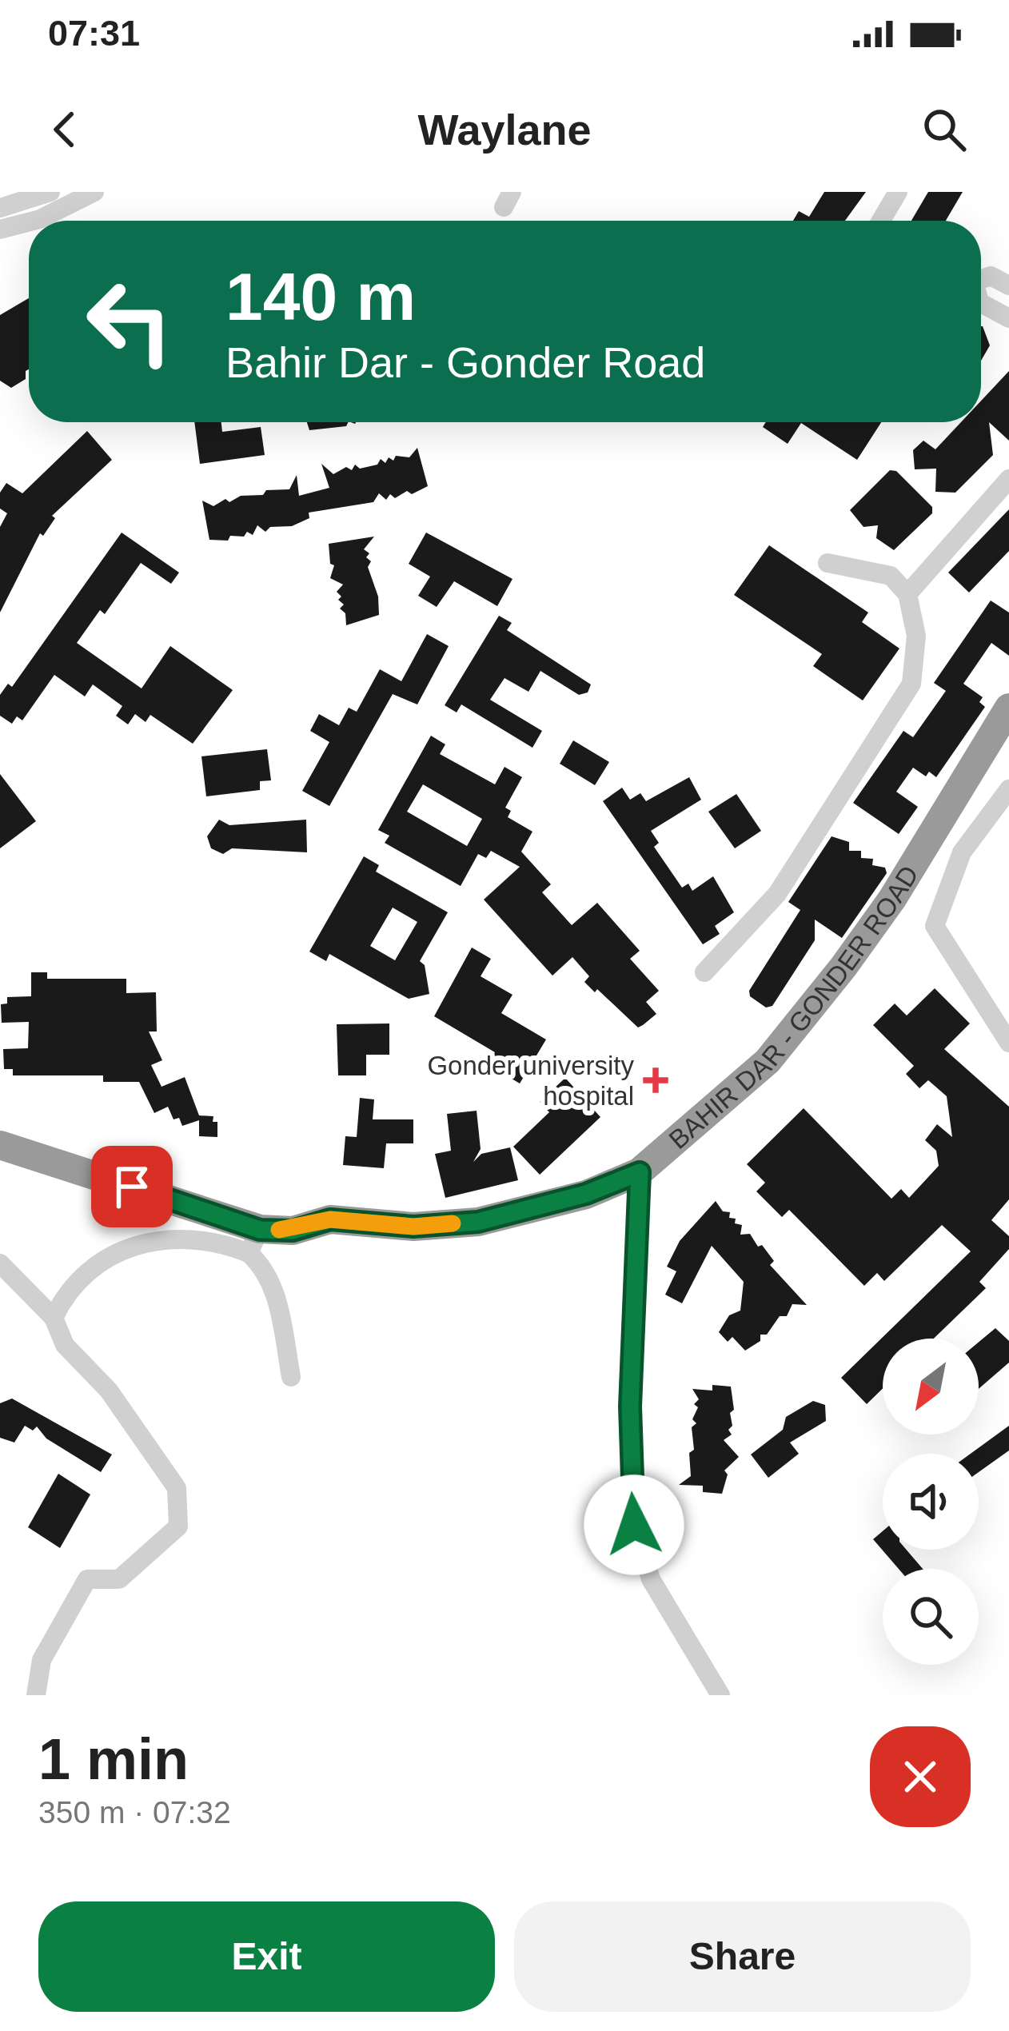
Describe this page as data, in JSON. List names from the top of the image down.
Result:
{
  "streets": {
    "highway": ["BAHIR DAR - GONDER ROAD"]
  },
  "places": {
    "health": ["Gonder university hospital"]
  },
  "north": "bottom left",
  "page": {
    "status": "07:31",
    "header": "Waylane",
    "turn": ["140 m", "Bahir Dar - Gonder Road"],
    "heading": ["1 min", "350 m · 07:32"],
    "buttons": ["Exit", "Share"]
  }
}
